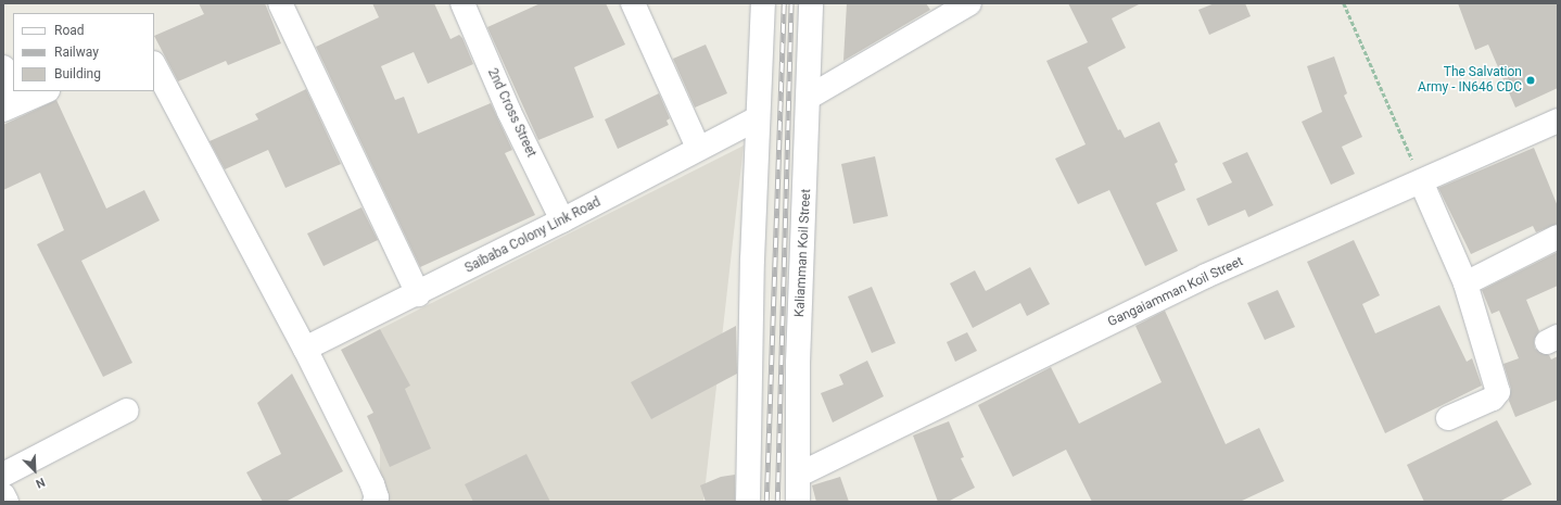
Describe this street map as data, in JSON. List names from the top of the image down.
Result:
{
  "streets": {
    "street": [
      "2nd Cross Street",
      "Saibaba Colony Link Road",
      "Kaliamman Koil Street",
      "Gangaiamman Koil Street"
    ]
  },
  "crossings": [
    ["2nd Cross Street", "Saibaba Colony Link Road"],
    ["Kaliamman Koil Street", "Gangaiamman Koil Street"]
  ],
  "places": ["The Salvation Army - IN646 CDC"],
  "legend": ["Road", "Railway", "Building"],
  "north": "bottom right"
}
